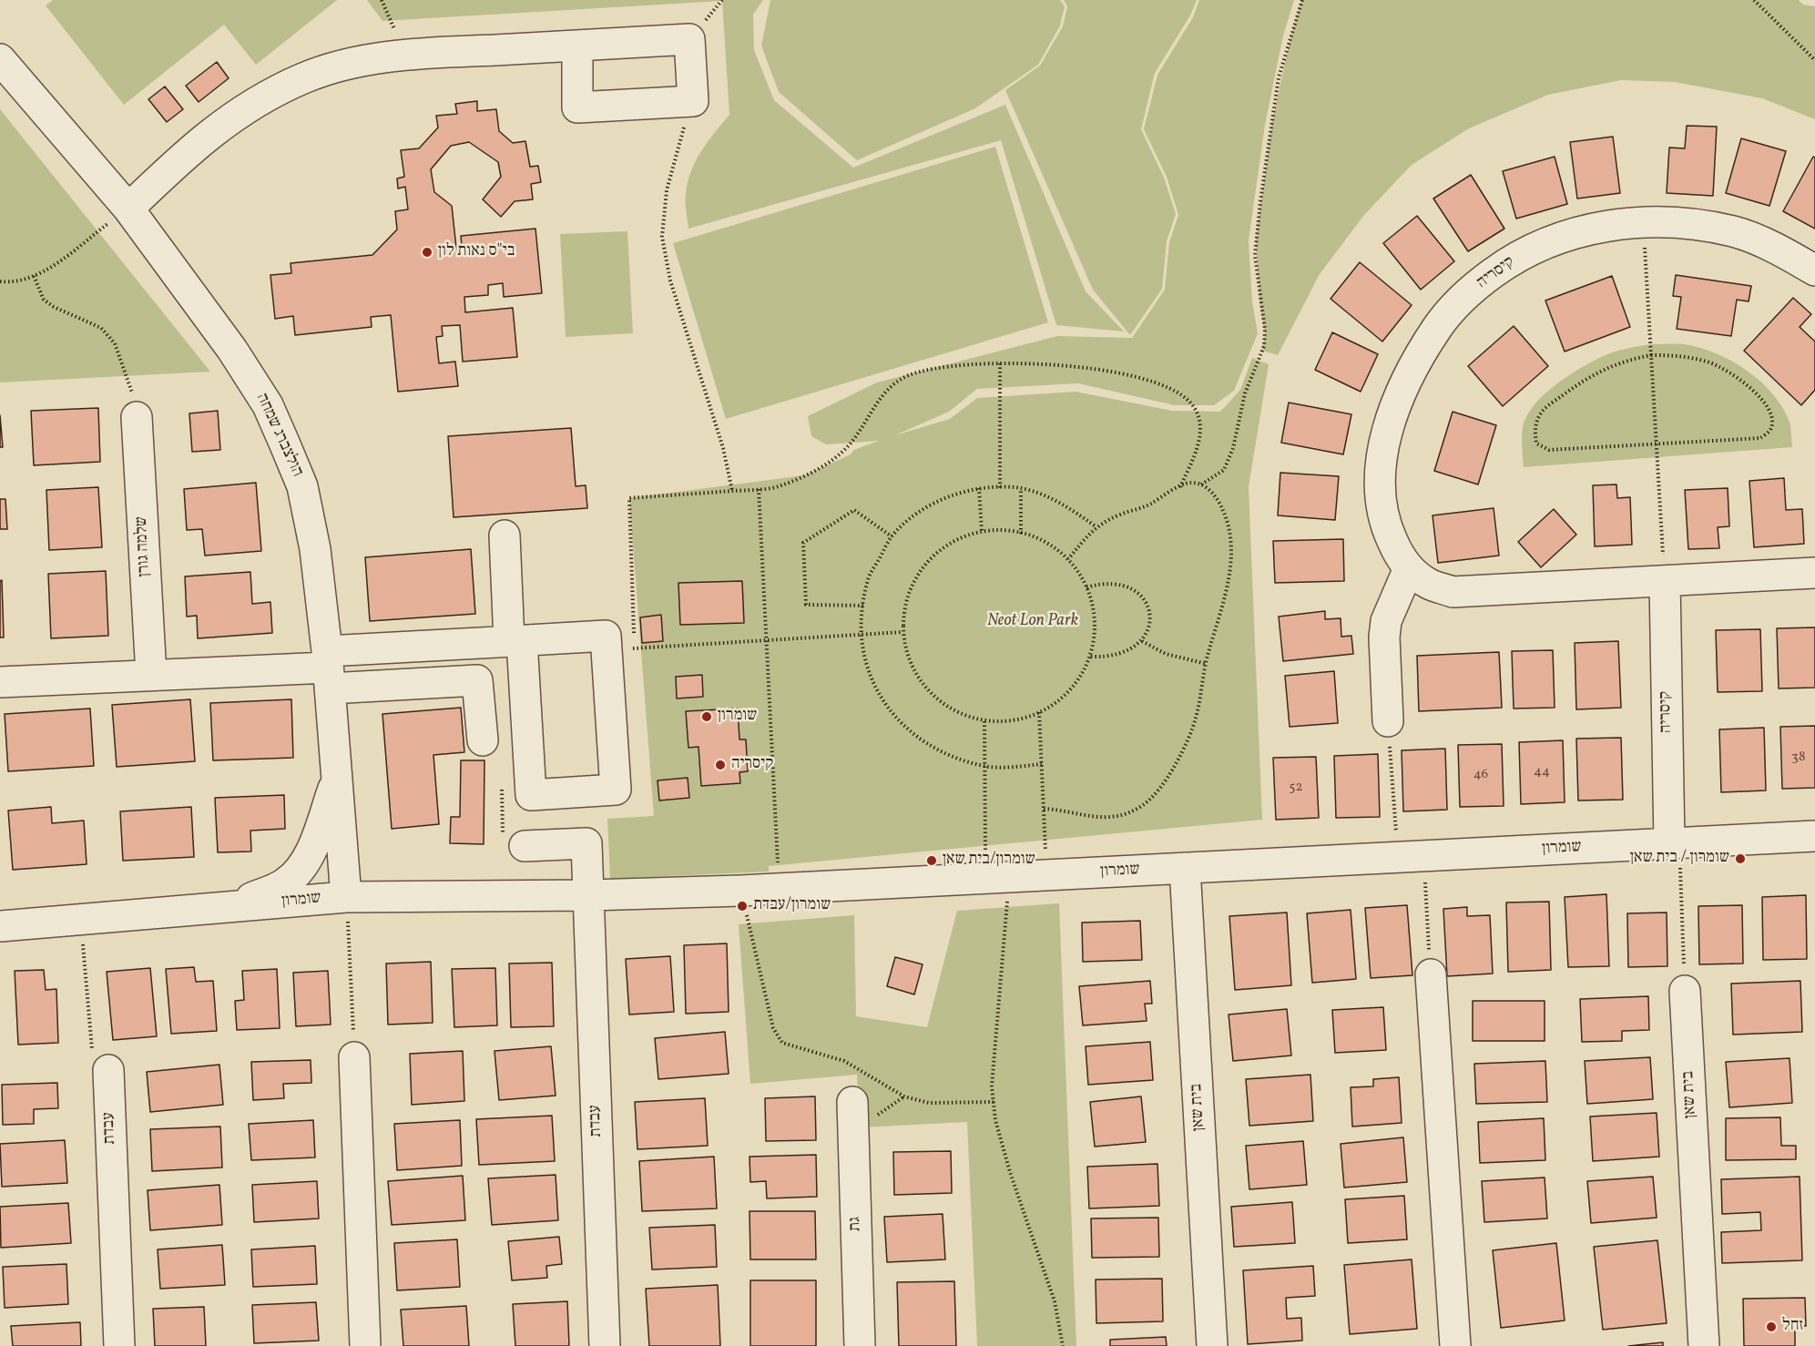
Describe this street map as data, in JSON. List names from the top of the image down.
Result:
{
  "streets": {
    "street": [
      "קיסריה",
      "הולצברג שמחה",
      "שלמה גורן",
      "שומרון",
      "בית שאן",
      "עבדת",
      "גת"
    ]
  },
  "crossings": [
    ["קיסריה", "שומרון"],
    ["הולצברג שמחה", "שומרון"],
    ["שומרון", "בית שאן"],
    ["שומרון", "עבדת"]
  ],
  "parks": ["Neot Lon Park"],
  "places": [
    "בי\"ס נאות לון",
    "שומרון",
    "קיסריה",
    "שומרון / בית שאן",
    "שומרון/בית שאן",
    "שומרון/עבדת",
    "זחל"
  ],
  "house_numbers": [
    "38",
    "44",
    "46",
    "52"
  ]
}
